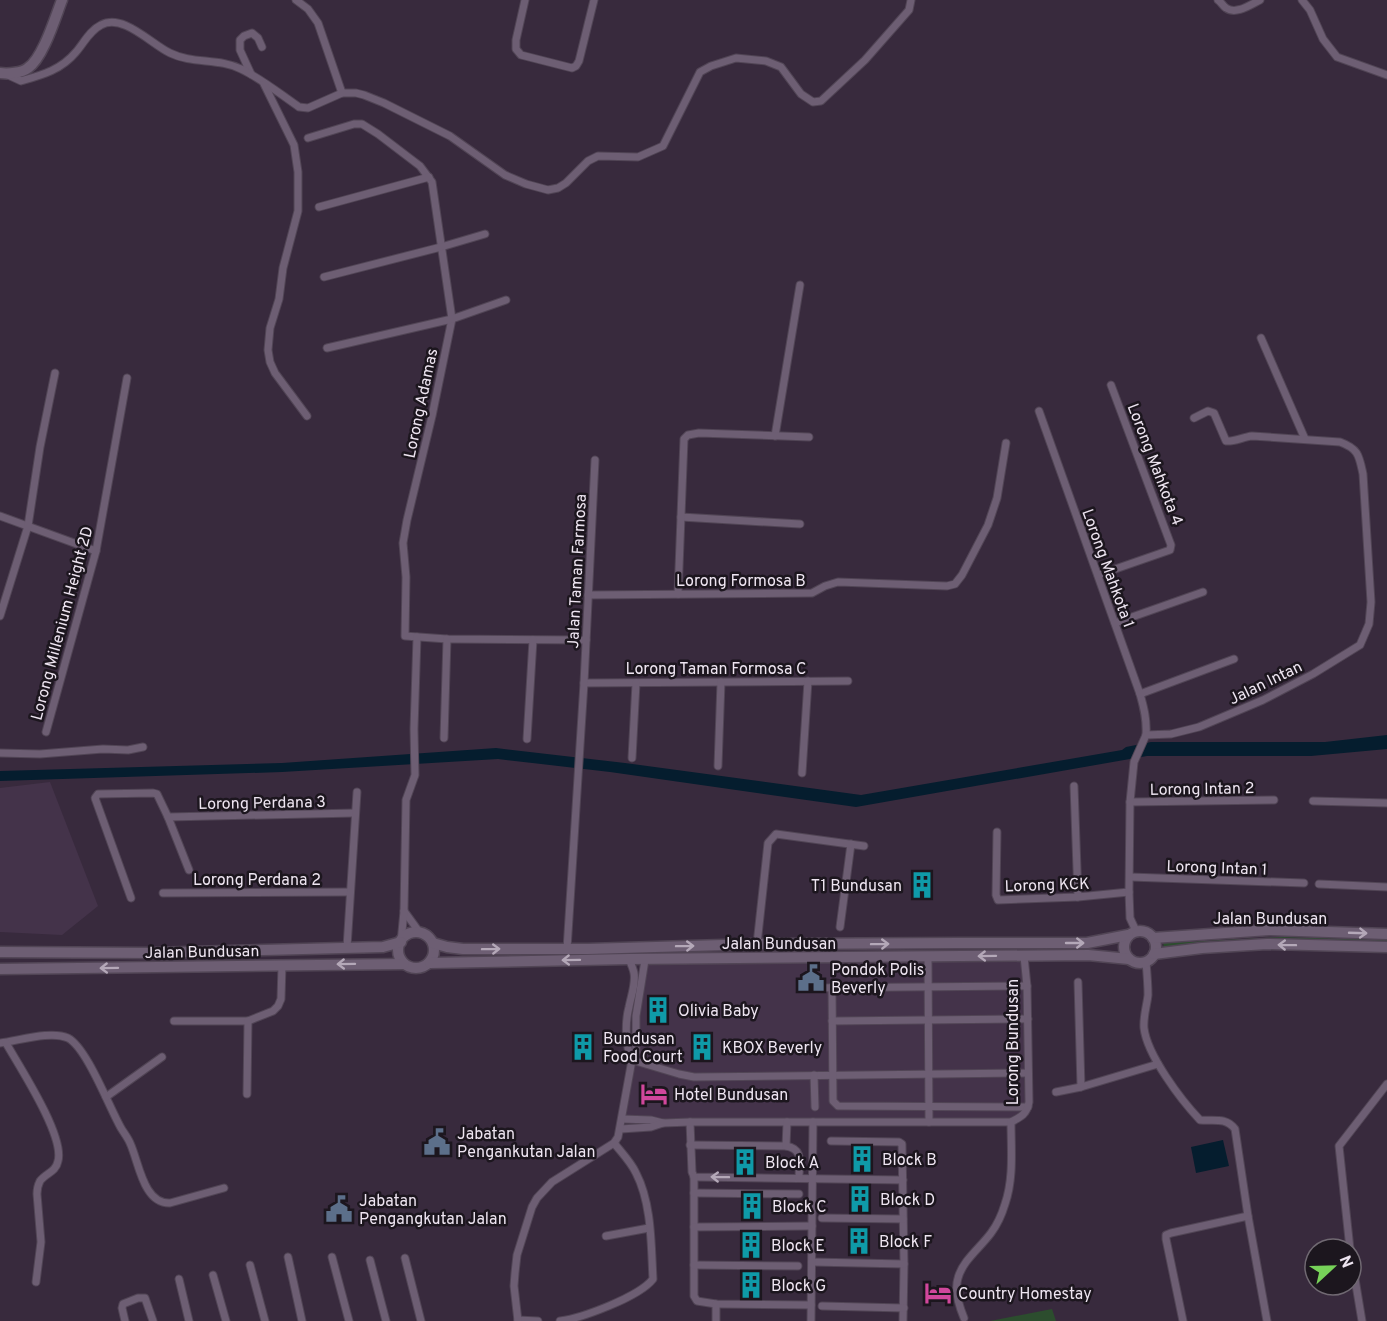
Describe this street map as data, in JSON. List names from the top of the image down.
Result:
{
  "streets": {
    "main road": ["Jalan Bundusan"],
    "street": [
      "Lorong Adamas",
      "Lorong Mahkota 4",
      "Lorong Mahkota 1",
      "Jalan Taman Farmosa",
      "Lorong Formosa B",
      "Lorong Millenium Height 2D",
      "Lorong Taman Formosa C",
      "Jalan Intan",
      "Lorong Intan 2",
      "Lorong Perdana 3",
      "Lorong Intan 1",
      "Lorong Perdana 2",
      "Lorong KCK",
      "Lorong Bundusan"
    ]
  },
  "crossings": [
    ["Lorong Mahkota 4", "Lorong Mahkota 1"],
    ["Lorong Mahkota 1", "Jalan Intan"],
    ["Jalan Taman Farmosa", "Lorong Formosa B"],
    ["Jalan Taman Farmosa", "Lorong Taman Formosa C"],
    ["Jalan Taman Farmosa", "Jalan Bundusan"],
    ["Jalan Bundusan", "Lorong Bundusan"]
  ],
  "places": {
    "building": [
      "T1 Bundusan",
      "Olivia Baby",
      "Bundusan Food Court",
      "KBOX Beverly",
      "Block B",
      "Block A",
      "Block D",
      "Block C",
      "Block F",
      "Block E",
      "Block G"
    ],
    "public building": ["Pondok Polis Beverly", "Jabatan Pengankutan Jalan", "Jabatan Pengangkutan Jalan"],
    "hotel": ["Hotel Bundusan", "Country Homestay"]
  },
  "north": "right"
}
